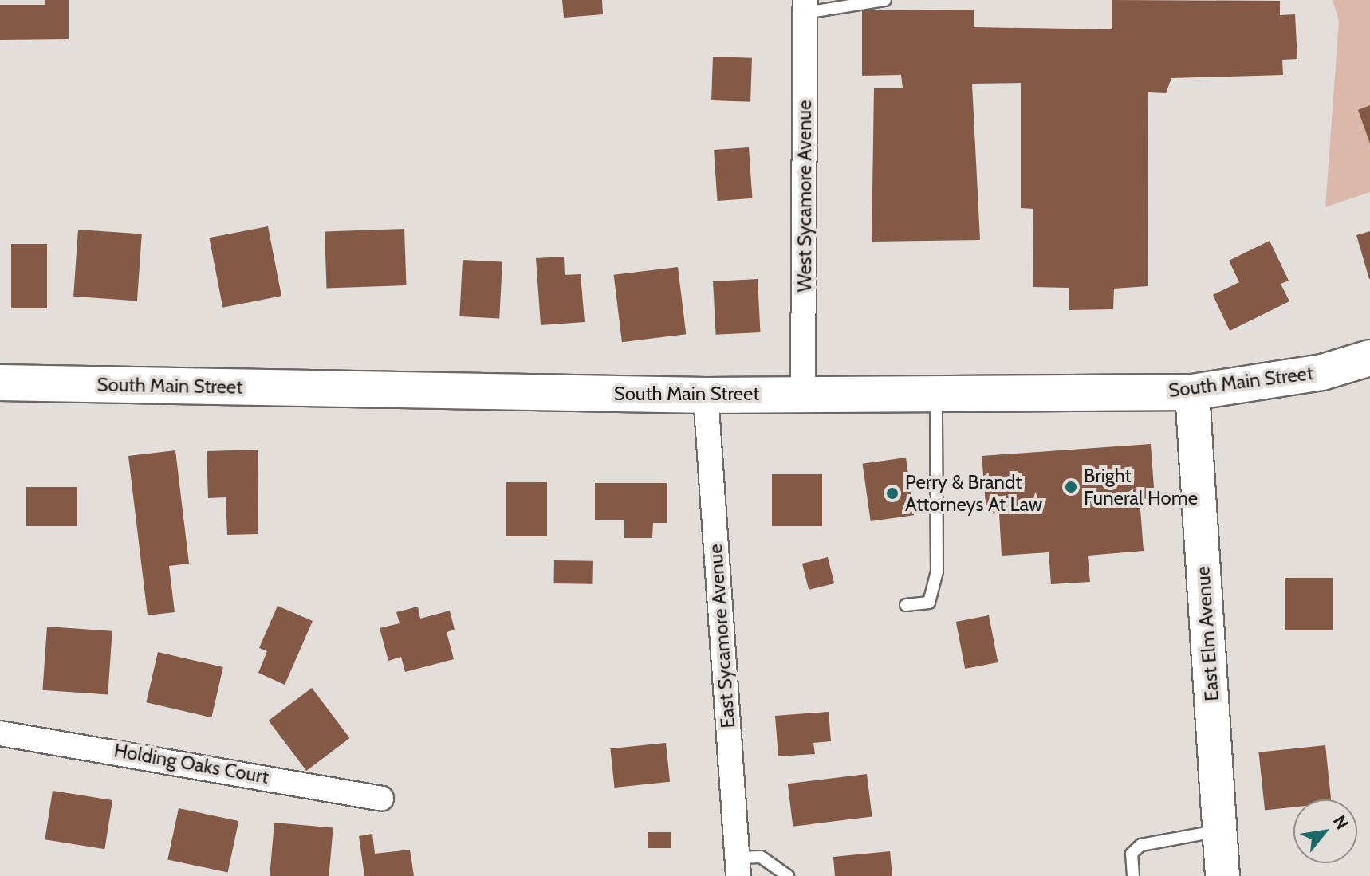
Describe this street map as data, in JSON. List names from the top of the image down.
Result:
{
  "streets": {
    "main road": ["South Main Street"],
    "street": [
      "West Sycamore Avenue",
      "East Elm Avenue",
      "East Sycamore Avenue",
      "Holding Oaks Court"
    ]
  },
  "crossings": [
    ["West Sycamore Avenue", "South Main Street"],
    ["South Main Street", "East Elm Avenue"],
    ["South Main Street", "East Sycamore Avenue"]
  ],
  "places": ["Bright Funeral Home", "Perry & Brandt Attorneys At Law"],
  "north": "top right"
}
